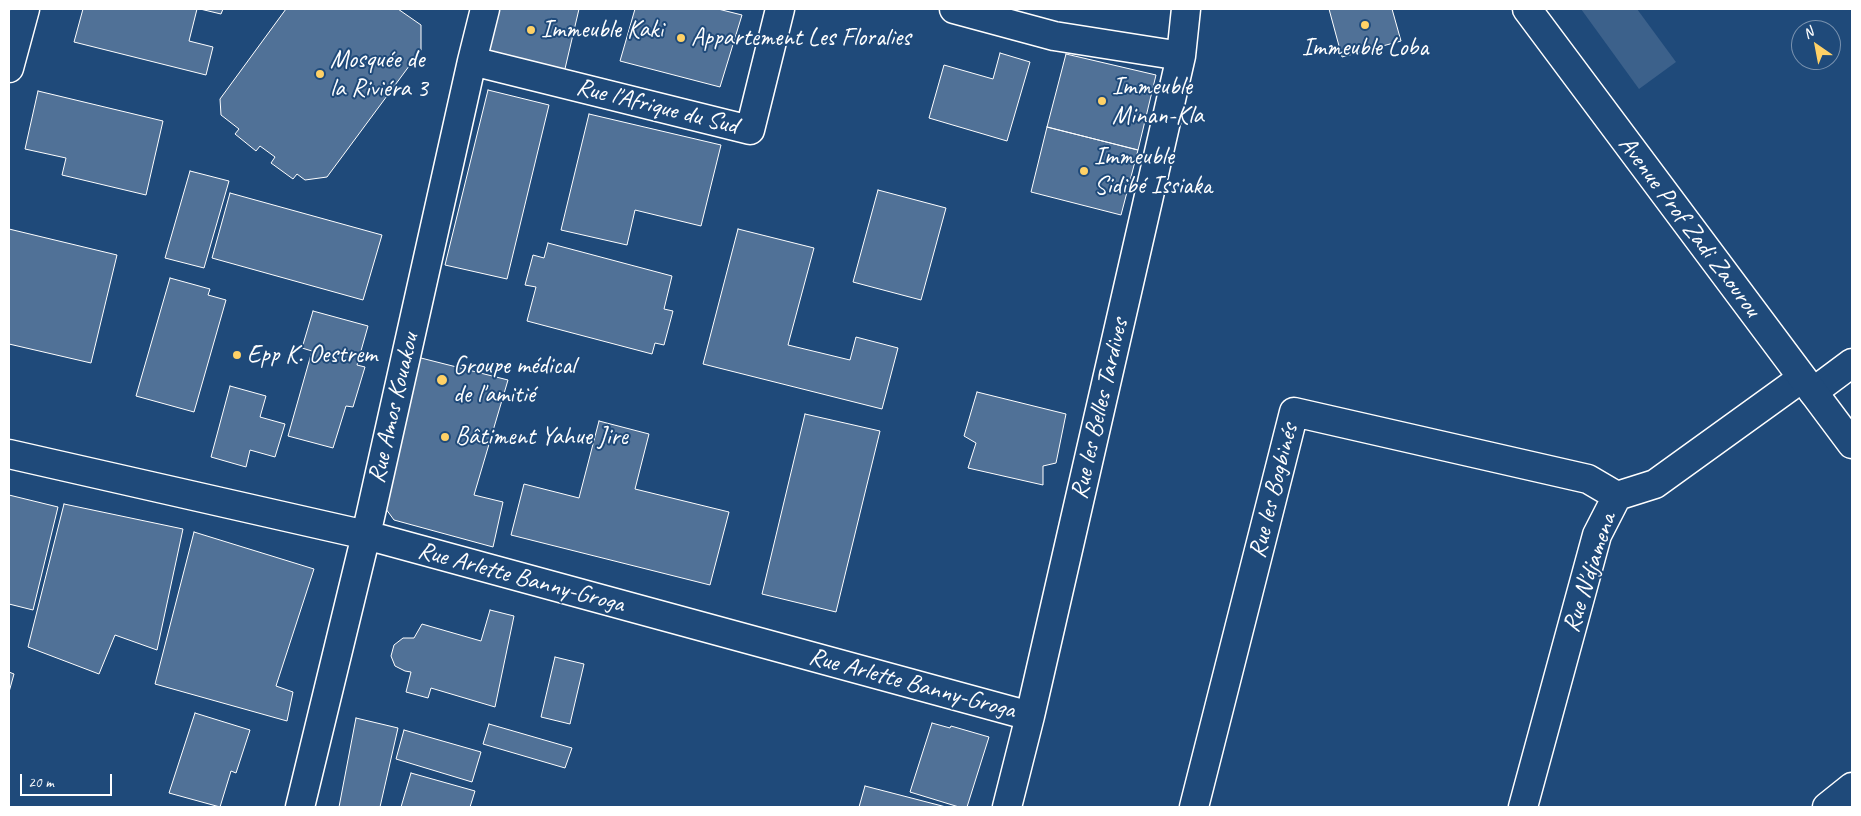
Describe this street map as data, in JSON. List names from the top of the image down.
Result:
{
  "streets": {
    "street": [
      "Rue l'Afrique du Sud",
      "Avenue Prof Zadi Zaourou",
      "Rue Amos Kouakou",
      "Rue les Belles Tardives",
      "Rue les Bogbinés",
      "Rue N'djamena",
      "Rue Arlette Banny-Groga"
    ]
  },
  "crossings": [
    ["Rue l'Afrique du Sud", "Rue Amos Kouakou"],
    ["Avenue Prof Zadi Zaourou", "Rue N'djamena"],
    ["Rue Amos Kouakou", "Rue Arlette Banny-Groga"],
    ["Rue les Belles Tardives", "Rue Arlette Banny-Groga"],
    ["Rue les Bogbinés", "Rue N'djamena"]
  ],
  "places": [
    "Immeuble Loba",
    "Immeuble Kaki",
    "Appartement Les Floralies",
    "Mosquée de la Riviéra 3",
    "Immeuble Minan-Kla",
    "Immeuble Sidibé Issiaka",
    "Epp K. Oestrem",
    "Groupe médical de l'amitié",
    "Bâtiment Yahue Jire"
  ],
  "scale_bar": "20 m",
  "north": "top left"
}
